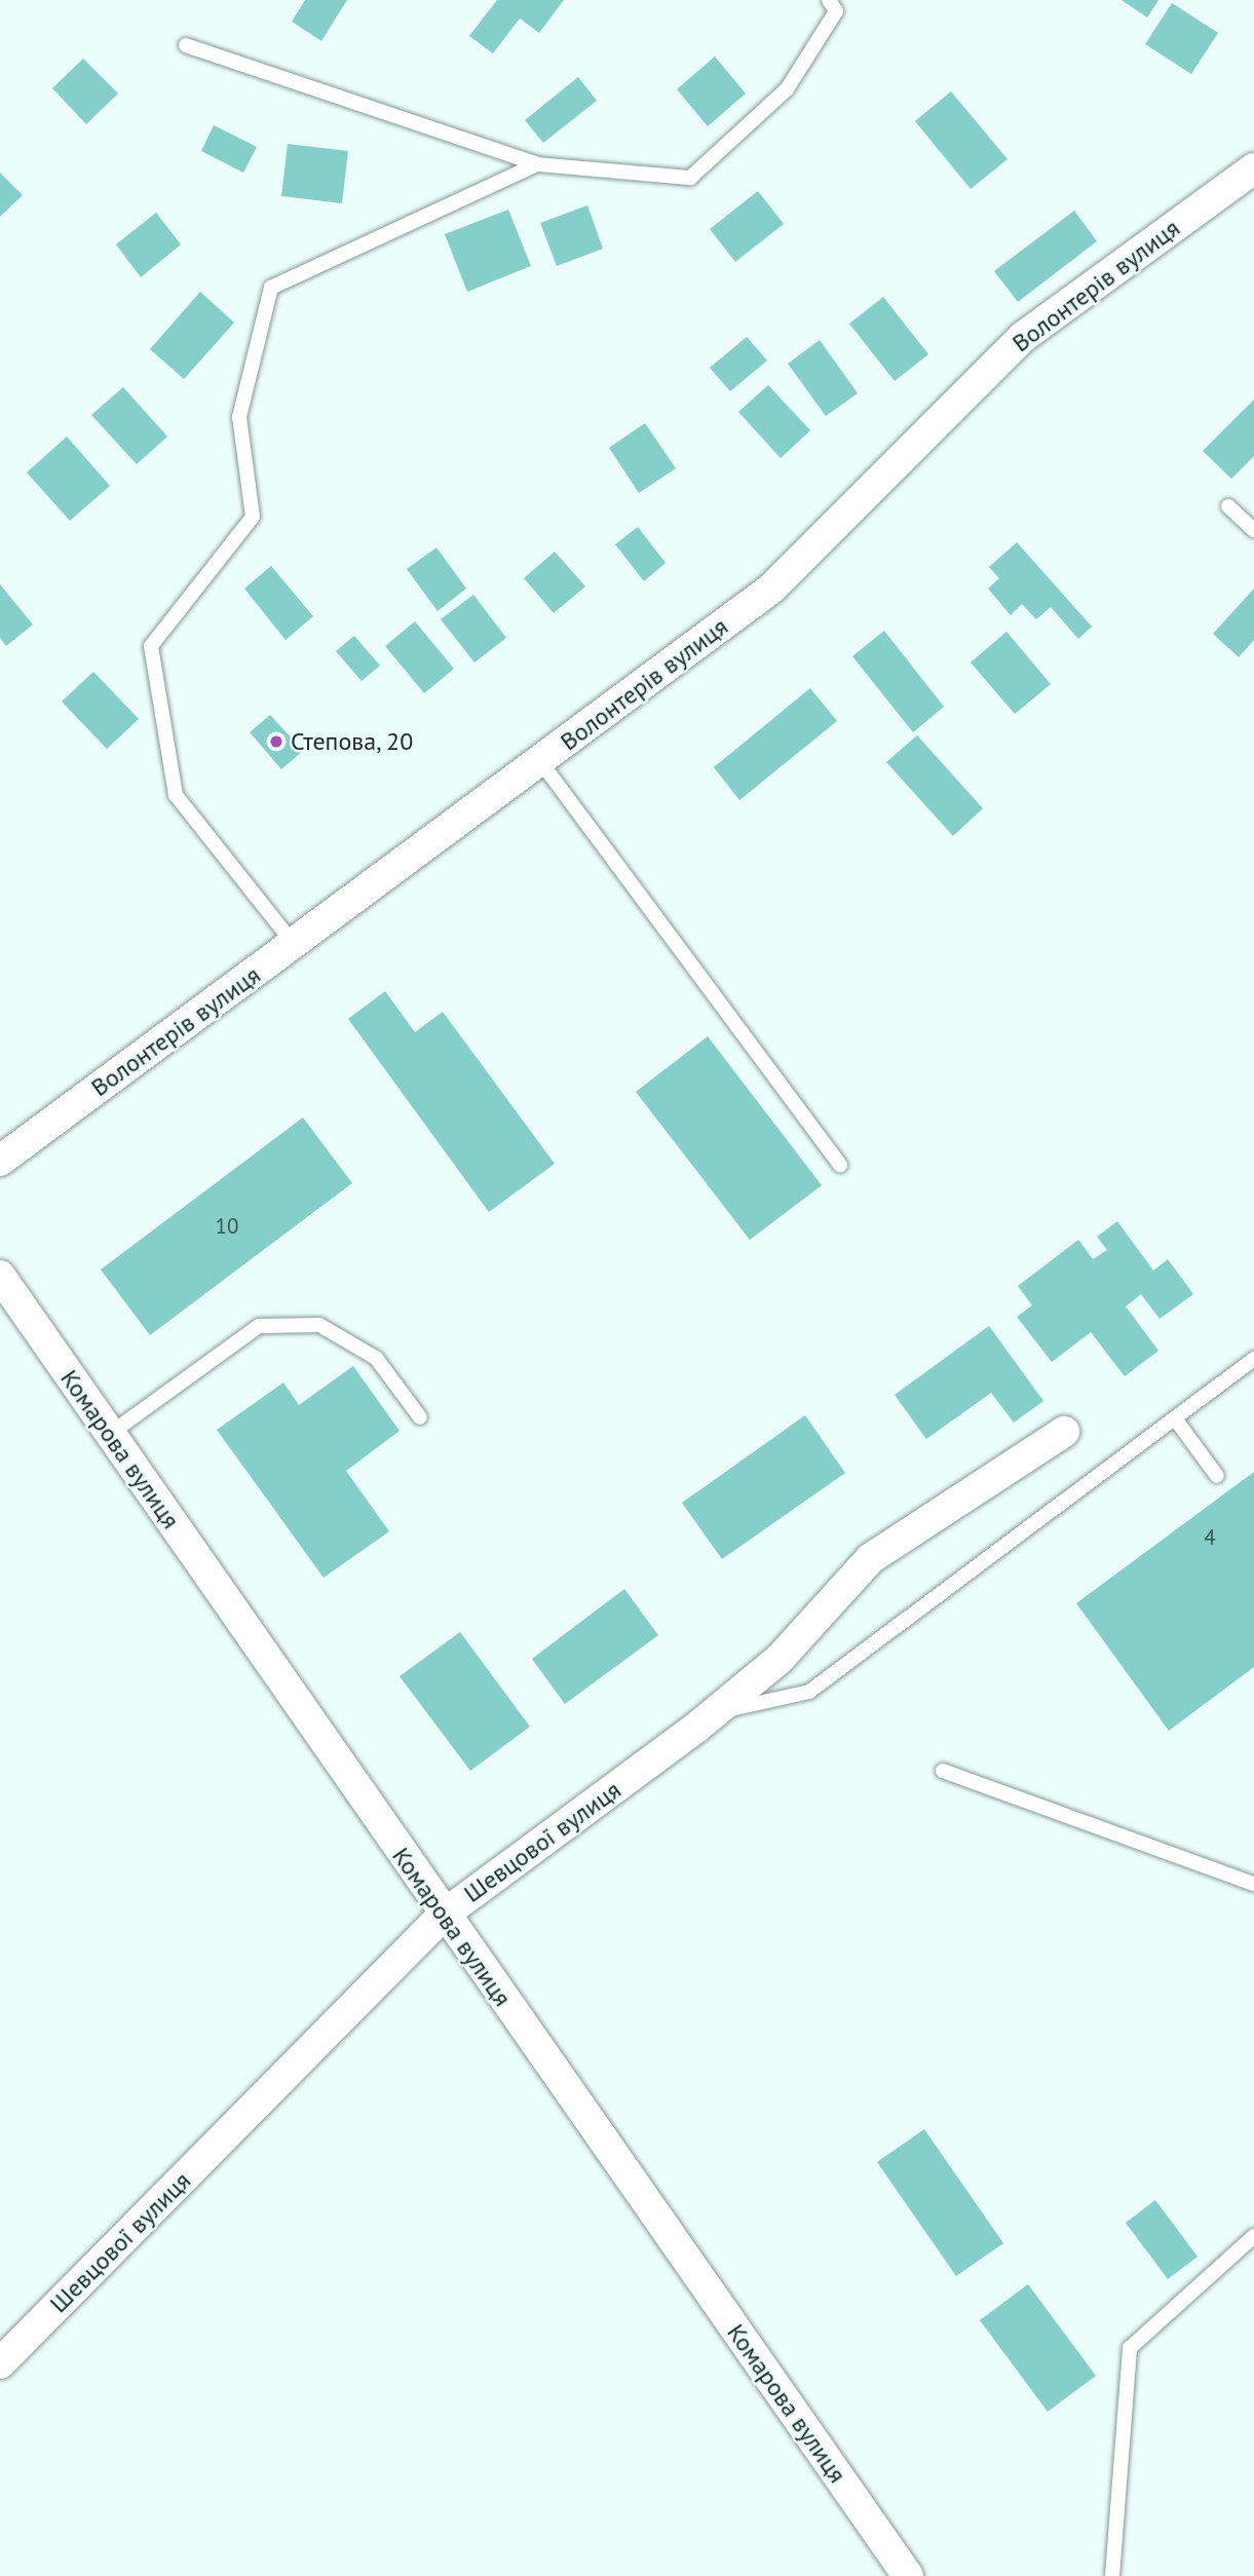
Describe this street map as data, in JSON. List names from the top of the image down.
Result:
{
  "streets": {
    "street": ["Волонтерів вулиця", "Комарова вулиця", "Шевцової вулиця"]
  },
  "crossings": [
    ["Комарова вулиця", "Шевцової вулиця"]
  ],
  "places": ["Степова, 20"],
  "house_numbers": ["10", "4"]
}
